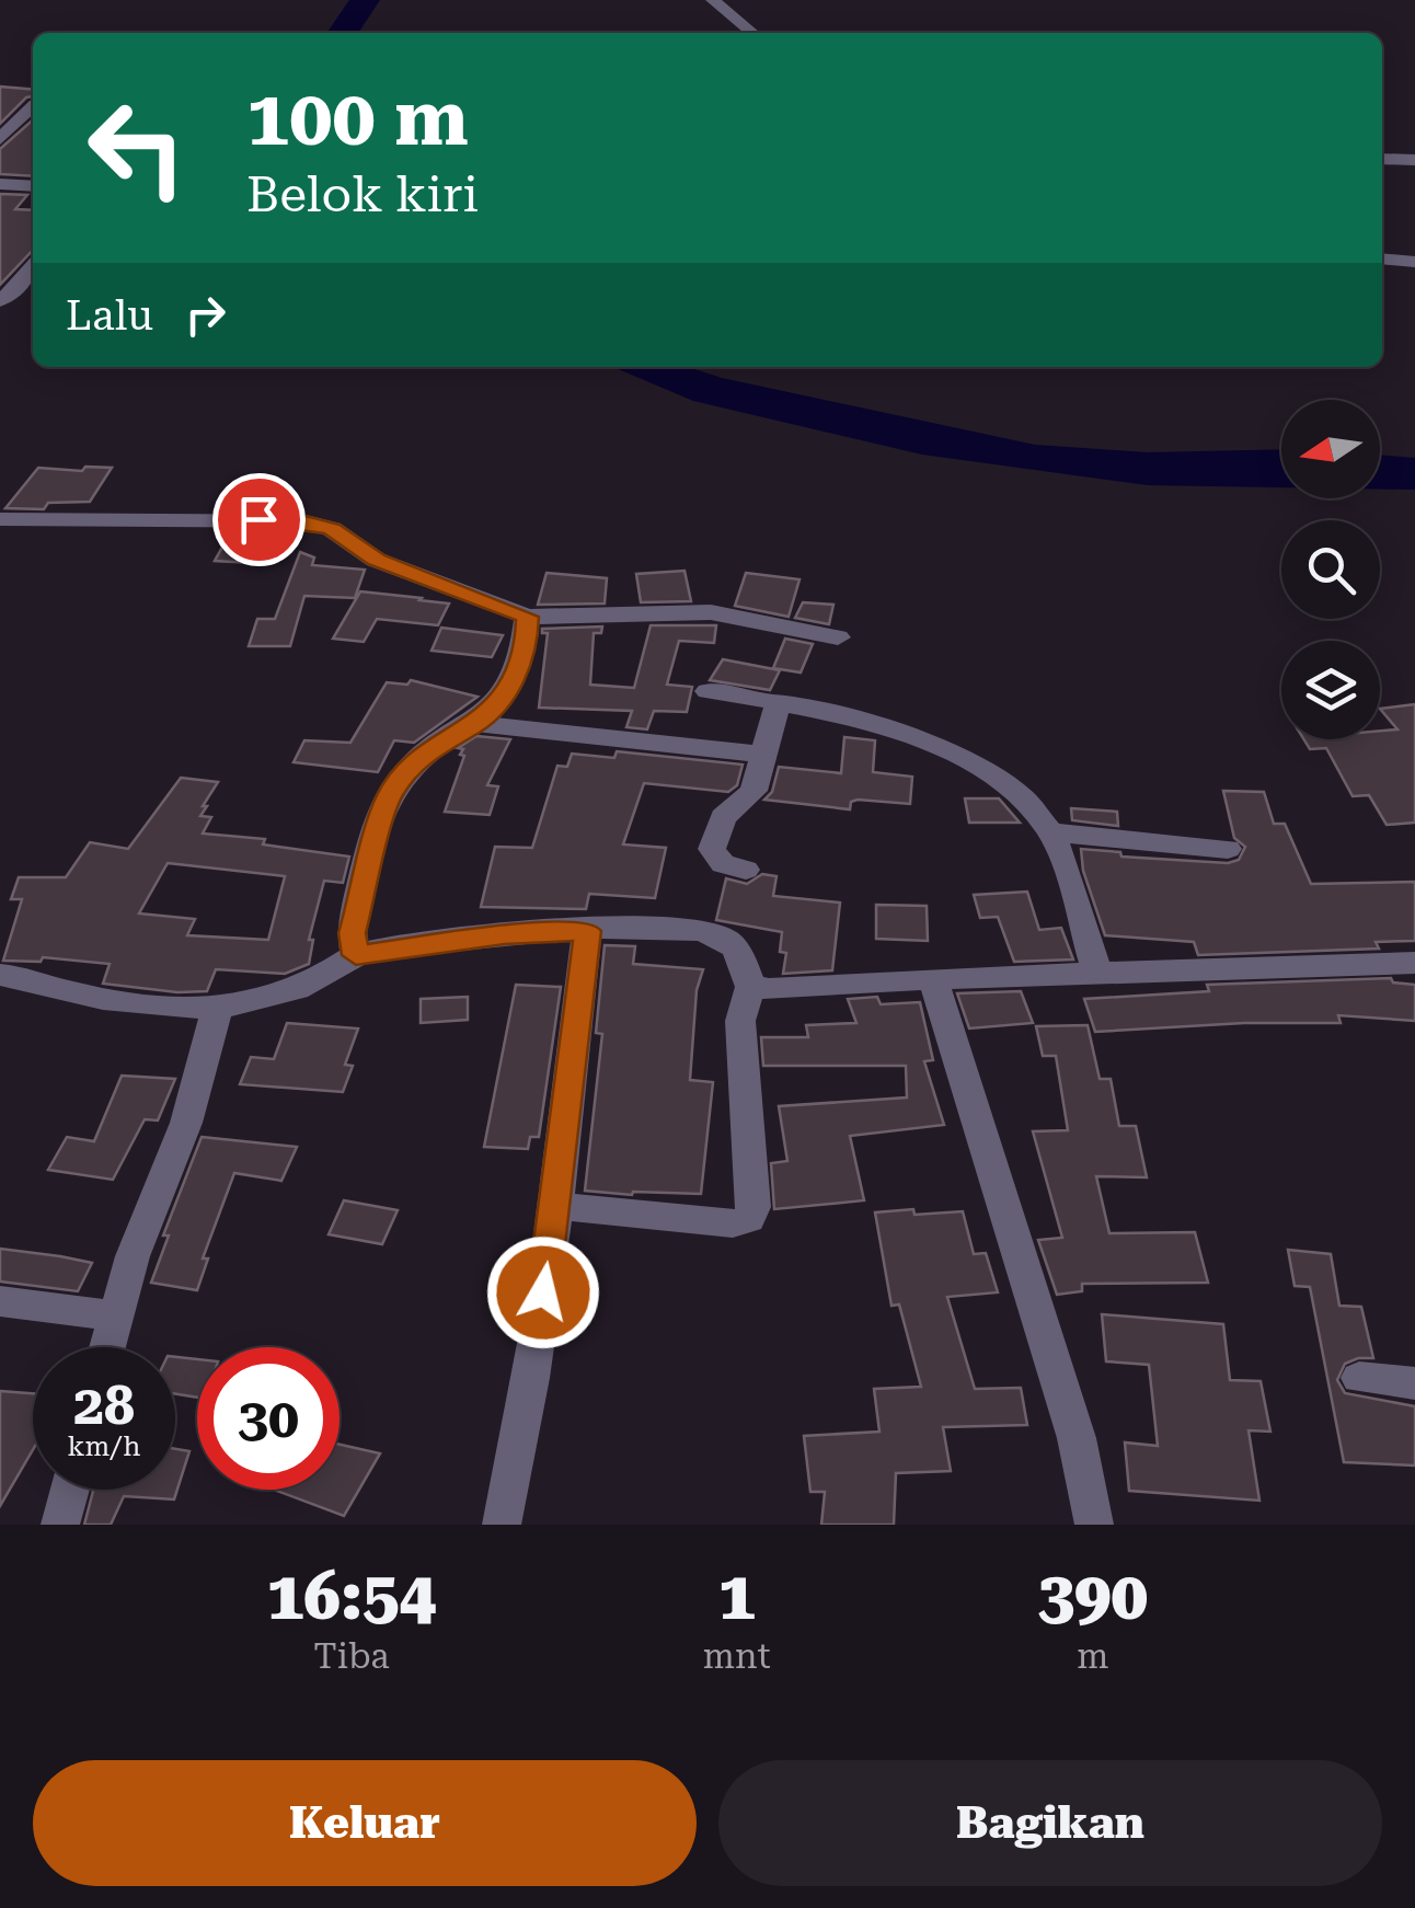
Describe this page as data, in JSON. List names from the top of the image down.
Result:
{
  "north": "left",
  "page": {
    "turn": ["100 m", "Belok kiri"],
    "then": "Lalu",
    "speed": "28 km/h",
    "limit": "30",
    "eta": [
      "16:54",
      "Tiba",
      "1",
      "mnt",
      "390",
      "m"
    ],
    "buttons": ["Keluar", "Bagikan"]
  }
}
